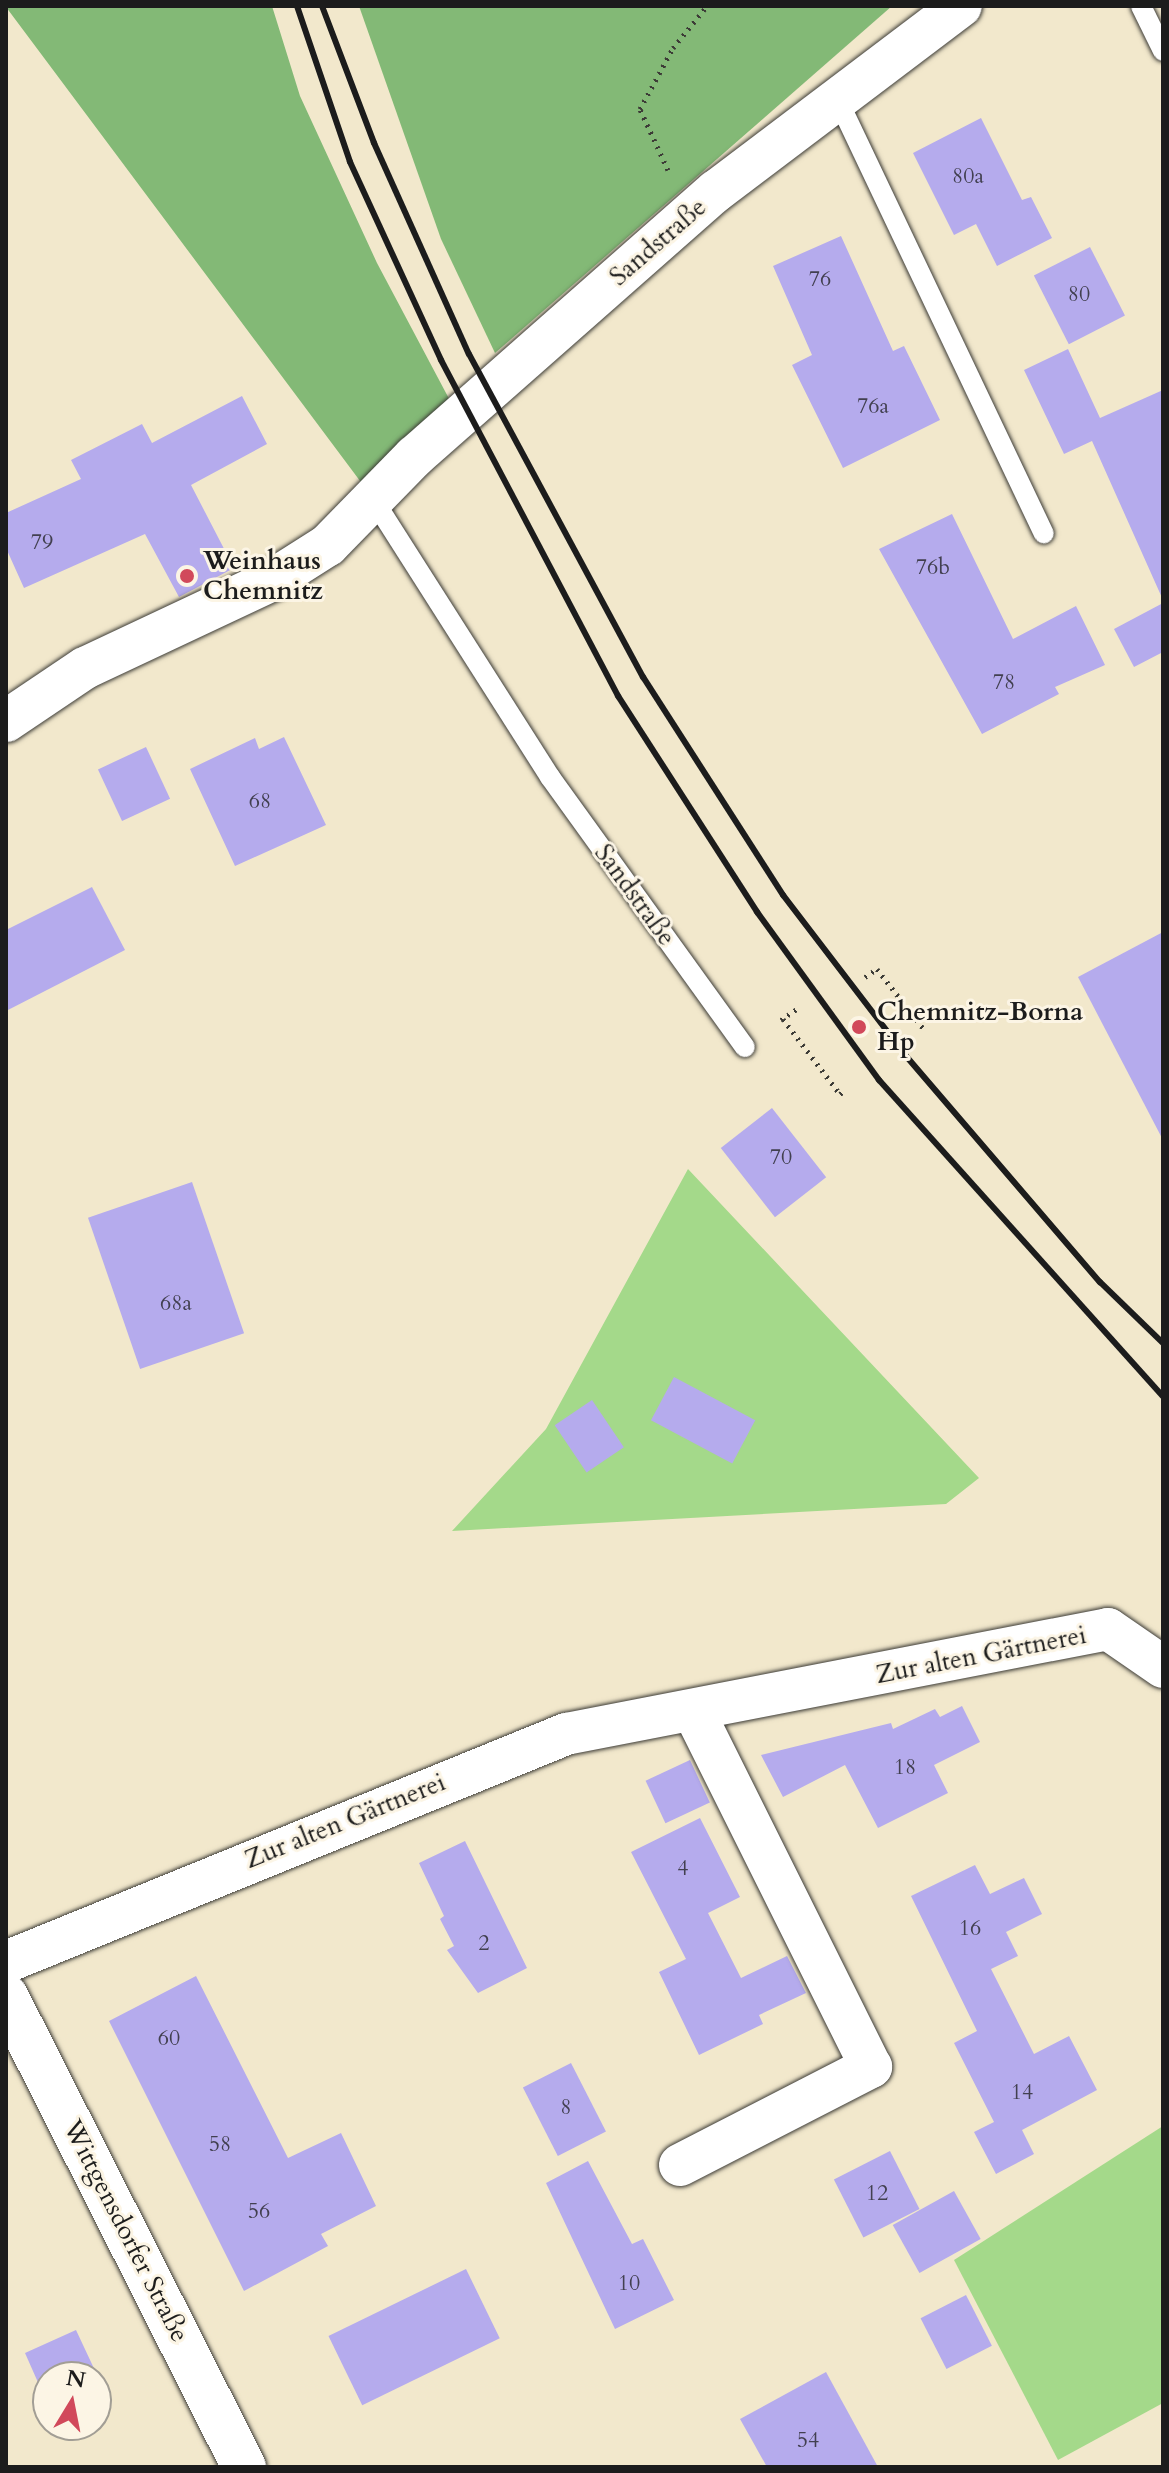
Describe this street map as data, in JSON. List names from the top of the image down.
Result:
{
  "streets": {
    "street": ["Sandstraße", "Zur alten Gärtnerei", "Wittgensdorfer Straße"]
  },
  "places": ["Weinhaus Chemnitz", "Chemnitz-Borna Hp"],
  "house_numbers": [
    "80a",
    "76",
    "80",
    "76a",
    "79",
    "76b",
    "78",
    "68",
    "70",
    "68a",
    "18",
    "4",
    "16",
    "2",
    "60",
    "14",
    "8",
    "58",
    "12",
    "56",
    "10",
    "54"
  ],
  "north": "top"
}
